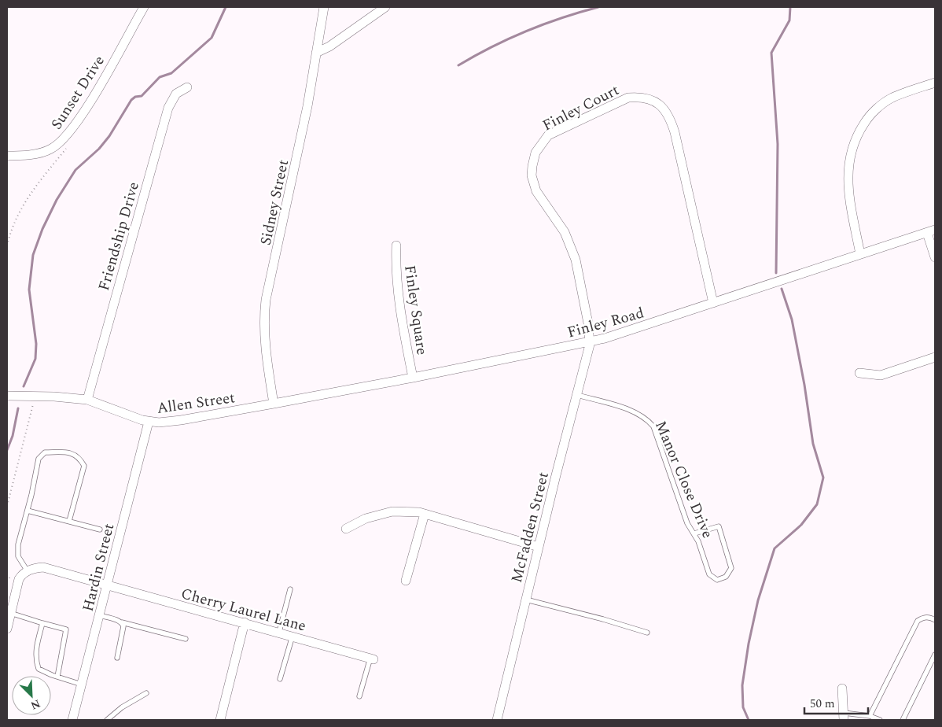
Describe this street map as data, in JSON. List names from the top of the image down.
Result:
{
  "streets": {
    "street": [
      "Sunset Drive",
      "Finley Court",
      "Sidney Street",
      "Friendship Drive",
      "Finley Square",
      "Finley Road",
      "Allen Street",
      "McFadden Street",
      "Hardin Street",
      "Cherry Laurel Lane"
    ],
    "lane": ["Manor Close Drive"]
  },
  "crossings": [
    ["Finley Court", "Finley Road"],
    ["Finley Court", "McFadden Street"],
    ["Sidney Street", "Finley Road"],
    ["Sidney Street", "Allen Street"],
    ["Friendship Drive", "Allen Street"],
    ["Finley Square", "Finley Road"],
    ["Finley Road", "Allen Street"],
    ["Finley Road", "McFadden Street"],
    ["Allen Street", "Hardin Street"],
    ["Manor Close Drive", "McFadden Street"],
    ["Hardin Street", "Cherry Laurel Lane"]
  ],
  "scale_bar": "50 m",
  "north": "bottom right"
}
